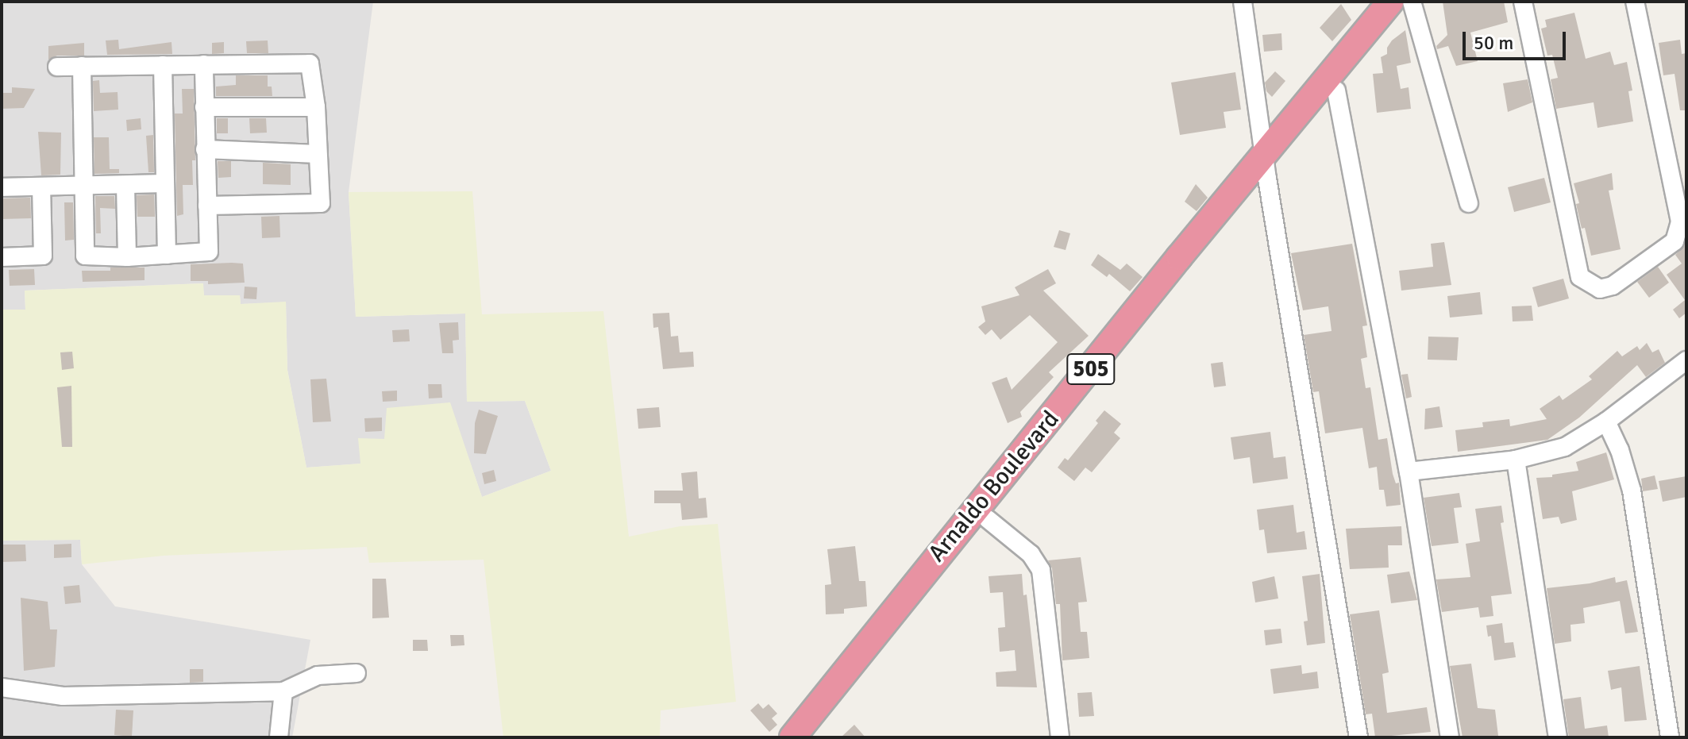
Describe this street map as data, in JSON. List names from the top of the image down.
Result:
{
  "streets": {
    "highway": ["505", "Arnaldo Boulevard"]
  },
  "scale_bar": "50 m"
}
